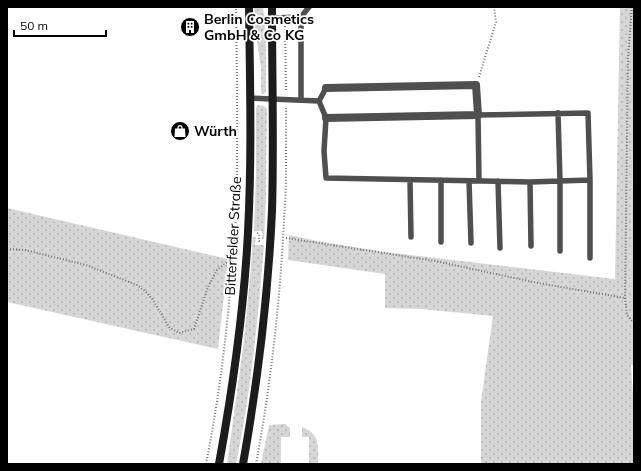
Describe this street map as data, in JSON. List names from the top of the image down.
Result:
{
  "streets": {
    "main road": ["Bitterfelder Straße"]
  },
  "places": {
    "building": ["Berlin Cosmetics GmbH & Co KG"],
    "shop": ["Würth"]
  },
  "scale_bar": "50 m"
}
